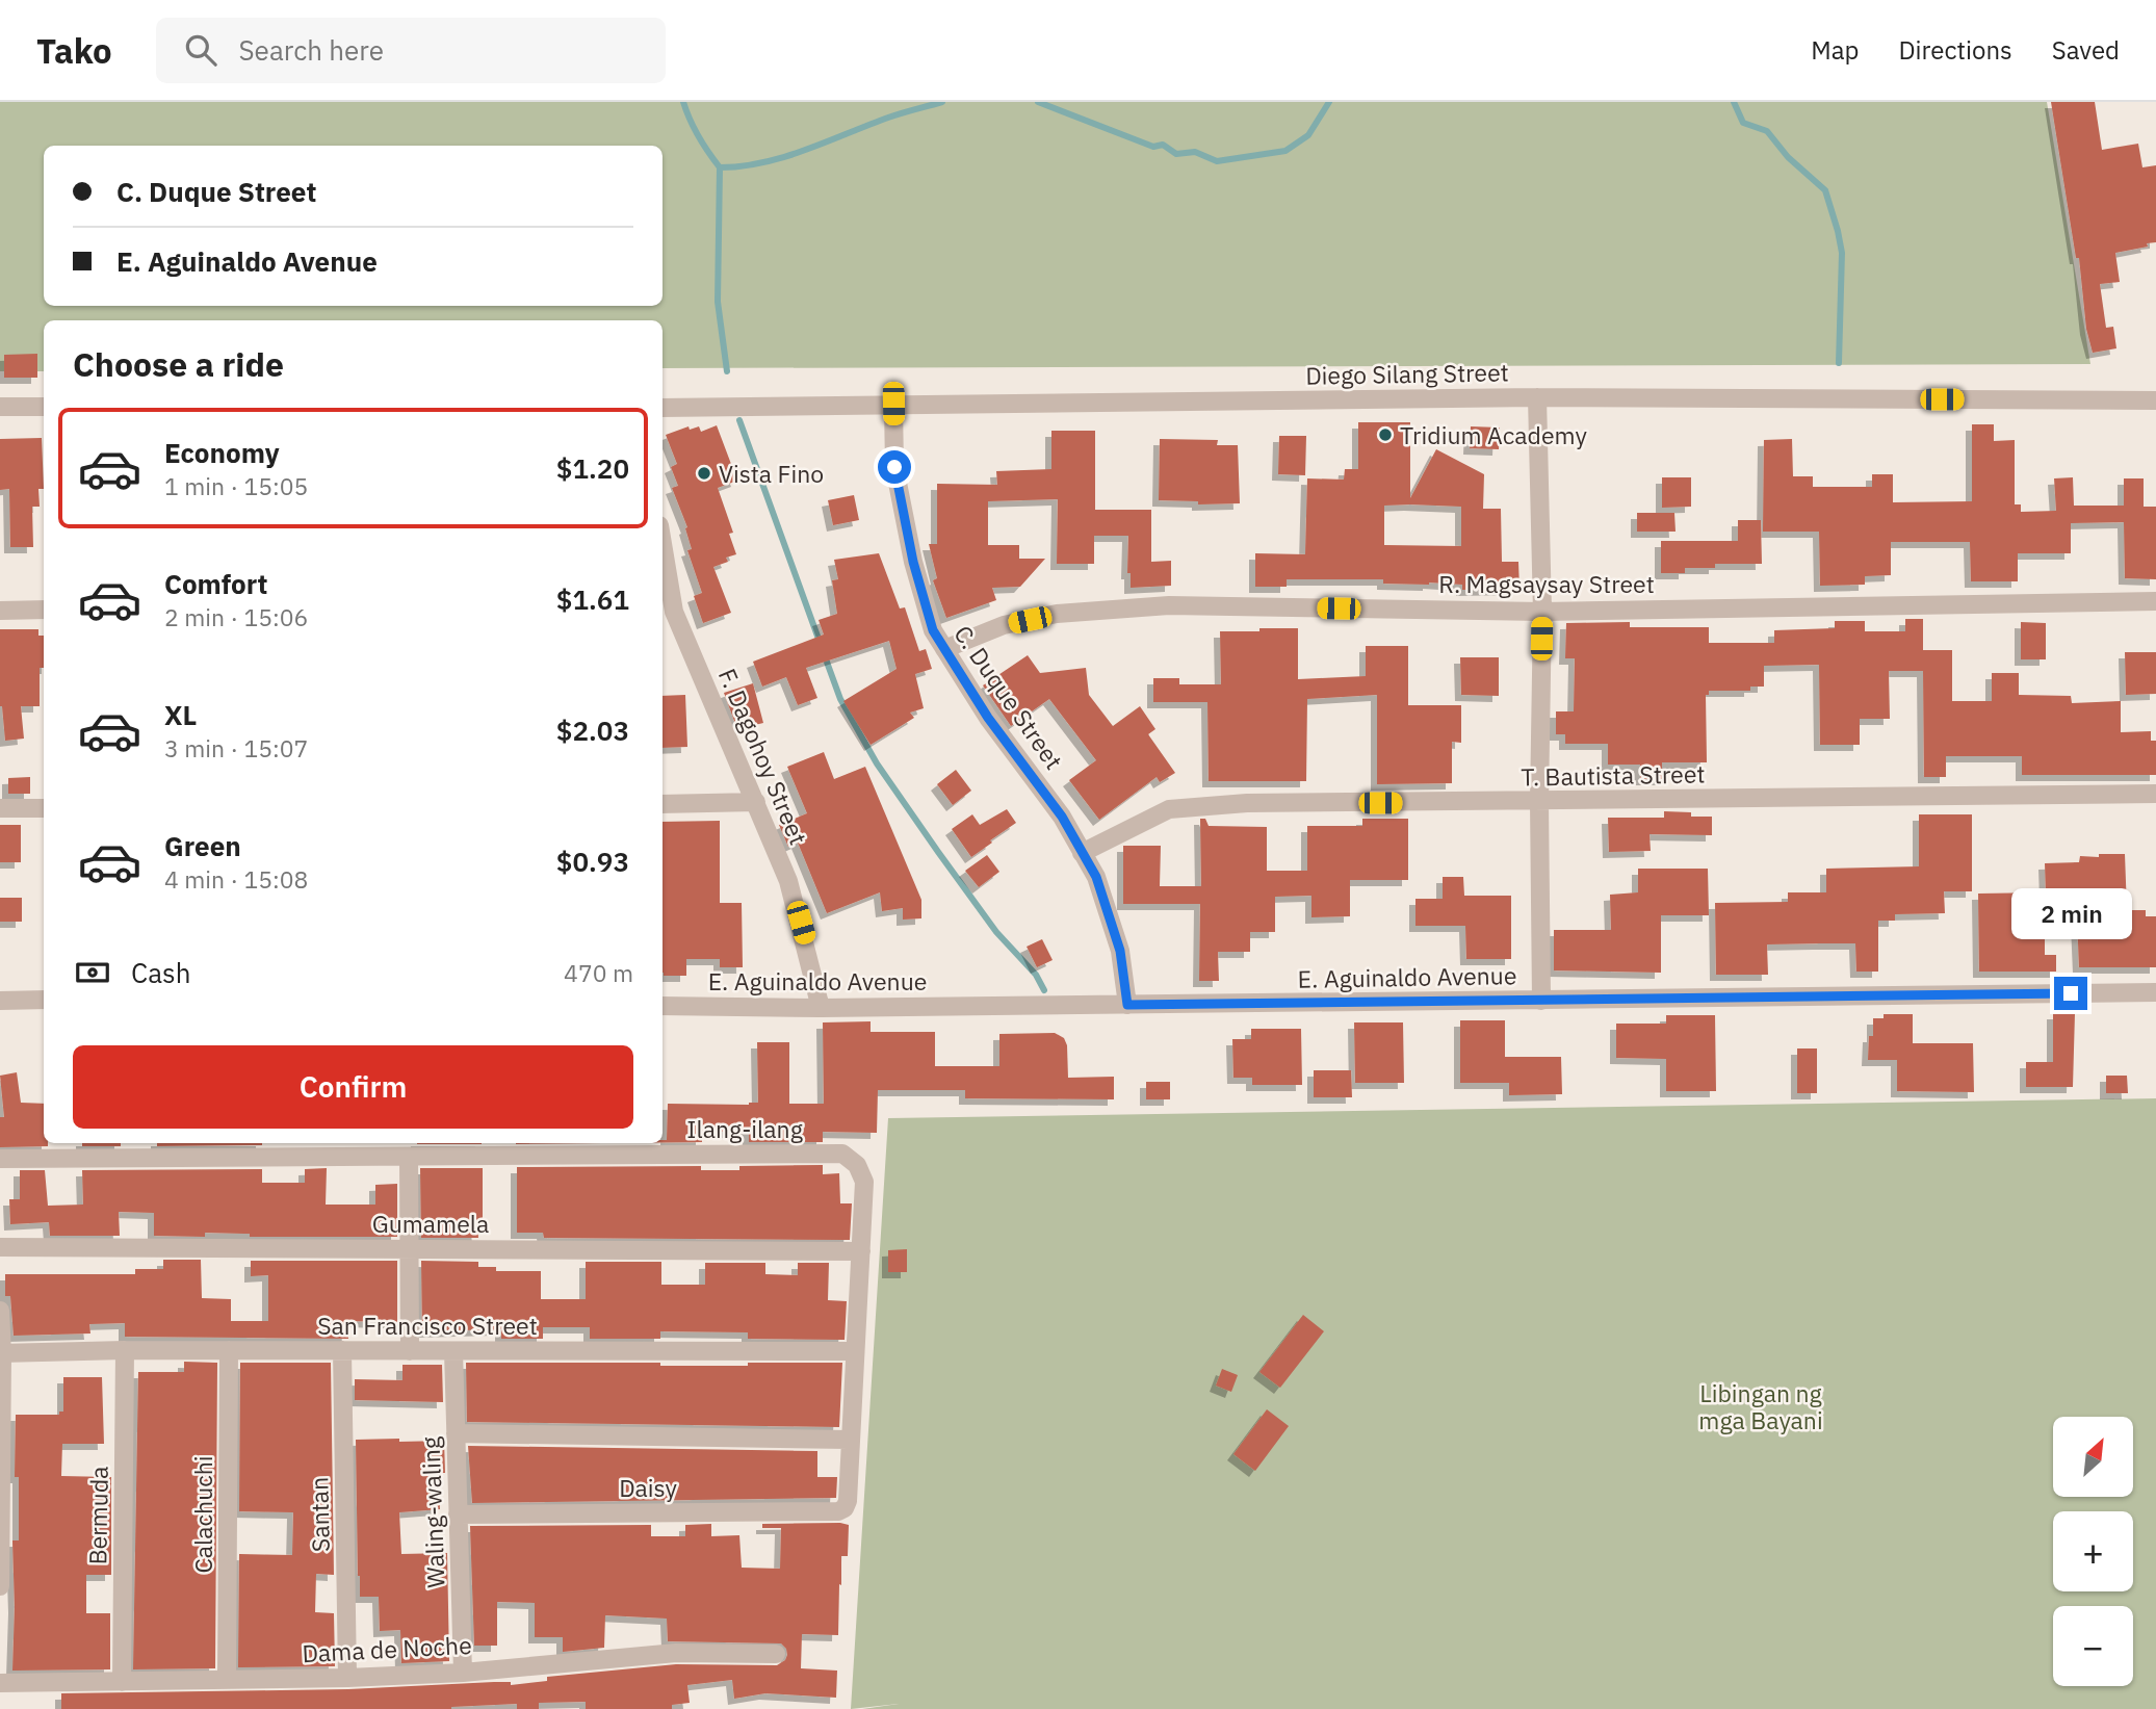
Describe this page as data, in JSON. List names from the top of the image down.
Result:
{
  "streets": {
    "street": [
      "Diego Silang Street",
      "R. Magsaysay Street",
      "C. Duque Street",
      "F. Dagohoy Street",
      "T. Bautista Street",
      "E. Aguinaldo Avenue",
      "Ilang-ilang",
      "Gumamela",
      "San Francisco Street",
      "Daisy",
      "Waling-waling",
      "Calachuchi",
      "Santan",
      "Bermuda",
      "Dama de Noche"
    ]
  },
  "crossings": [
    ["Diego Silang Street", "C. Duque Street"],
    ["R. Magsaysay Street", "C. Duque Street"],
    ["C. Duque Street", "T. Bautista Street"],
    ["C. Duque Street", "E. Aguinaldo Avenue"],
    ["F. Dagohoy Street", "E. Aguinaldo Avenue"],
    ["Ilang-ilang", "Gumamela"],
    ["San Francisco Street", "Waling-waling"],
    ["San Francisco Street", "Calachuchi"],
    ["San Francisco Street", "Santan"],
    ["San Francisco Street", "Bermuda"],
    ["Daisy", "Waling-waling"],
    ["Waling-waling", "Dama de Noche"],
    ["Calachuchi", "Dama de Noche"],
    ["Santan", "Dama de Noche"],
    ["Bermuda", "Dama de Noche"]
  ],
  "parks": ["Libingan ng mga Bayani"],
  "places": ["Tridium Academy", "Vista Fino"],
  "north": "top right",
  "page": {
    "header": "Tako",
    "search": "Search here",
    "nav": ["Map", "Directions", "Saved"],
    "banner": ["C. Duque Street", "E. Aguinaldo Avenue"],
    "heading": "Choose a ride",
    "list": [
      {
        "name": "Economy",
        "note": "1 min · 15:05",
        "value": "$1.20"
      },
      {
        "name": "Comfort",
        "note": "2 min · 15:06",
        "value": "$1.61"
      },
      {
        "name": "XL",
        "note": "3 min · 15:07",
        "value": "$2.03"
      },
      {
        "name": "Green",
        "note": "4 min · 15:08",
        "value": "$0.93"
      }
    ],
    "bubble": "2 min",
    "pay": ["Cash", "470 m"],
    "buttons": "Confirm",
    "map_buttons": ["+", "−"]
  }
}
